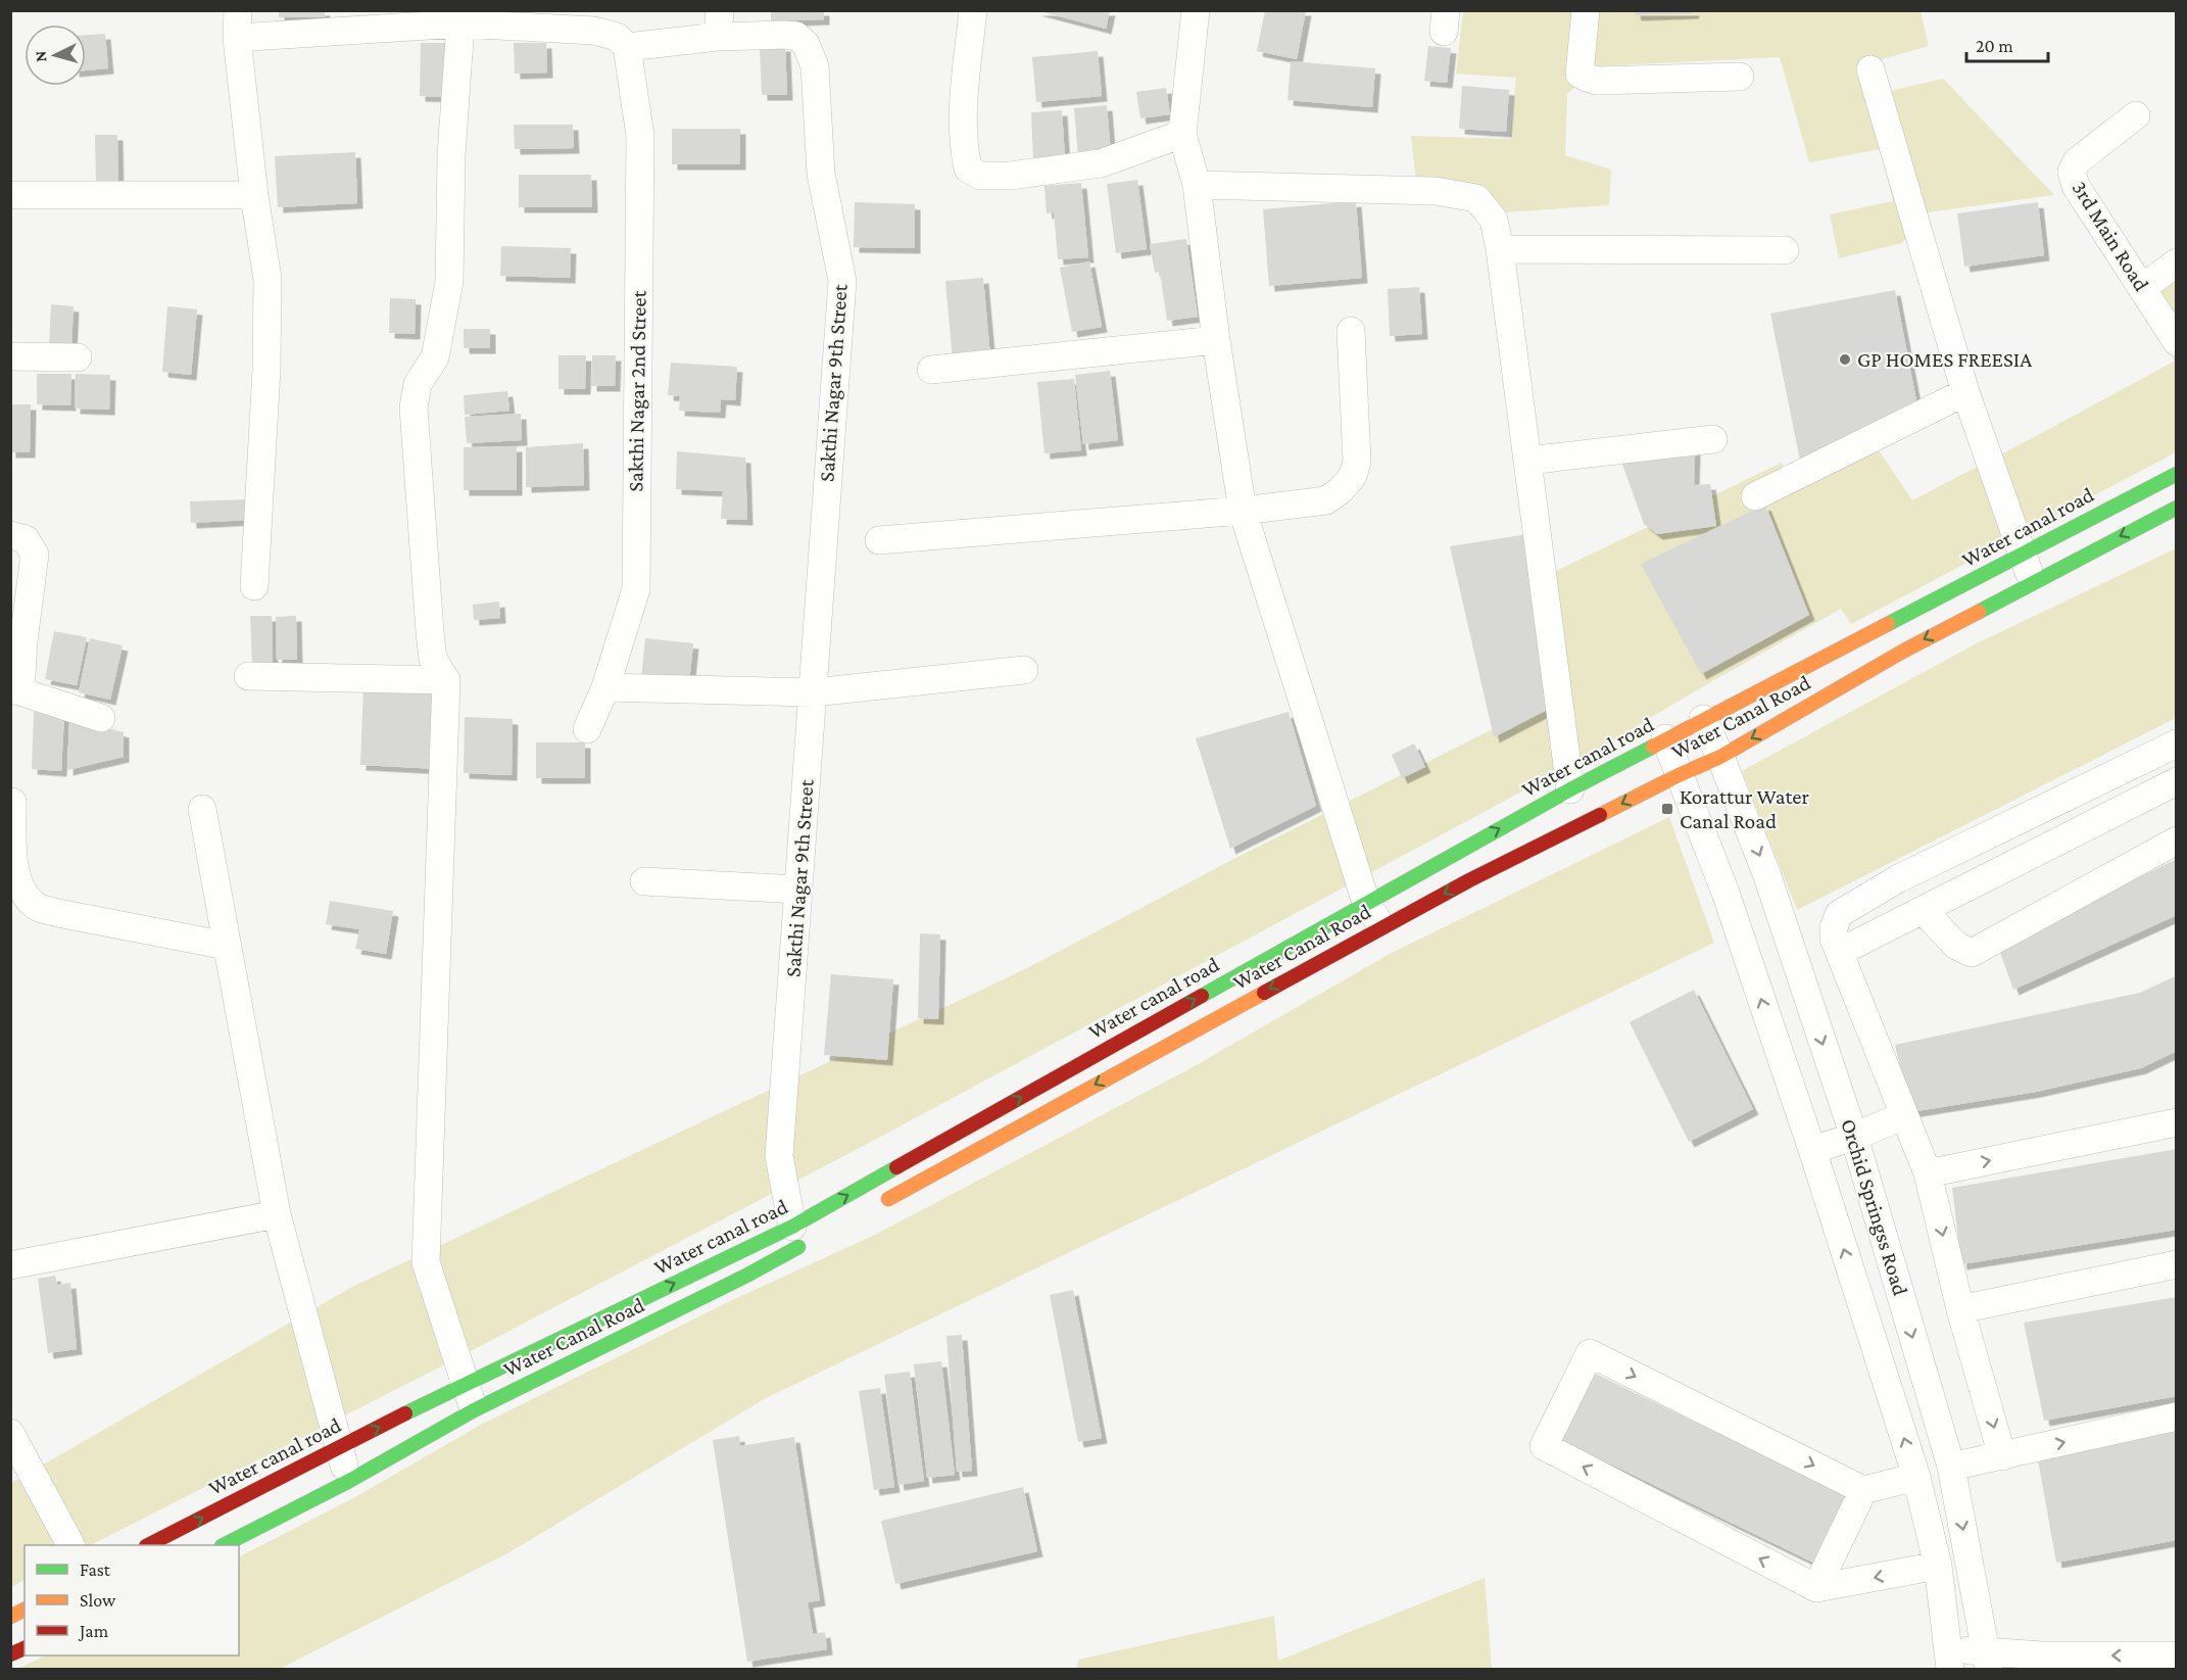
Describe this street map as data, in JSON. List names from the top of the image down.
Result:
{
  "streets": {
    "main road": ["Water canal road", "Water Canal Road"],
    "street": [
      "3rd Main Road",
      "Sakthi Nagar 9th Street",
      "Sakthi Nagar 2nd Street",
      "Orchid Springss Road"
    ]
  },
  "crossings": [
    ["Sakthi Nagar 9th Street", "Sakthi Nagar 2nd Street"],
    ["Sakthi Nagar 9th Street", "Water canal road"],
    ["Sakthi Nagar 9th Street", "Water Canal Road"],
    ["Water canal road", "Water Canal Road"],
    ["Water canal road", "Orchid Springss Road"],
    ["Water Canal Road", "Orchid Springss Road"]
  ],
  "one_way": ["Water canal road", "Water Canal Road"],
  "places": {
    "other": ["GP HOMES FREESIA"],
    "transit": ["Korattur Water Canal Road"]
  },
  "legend": ["Fast", "Slow", "Jam"],
  "scale_bar": "20 m",
  "north": "left"
}
